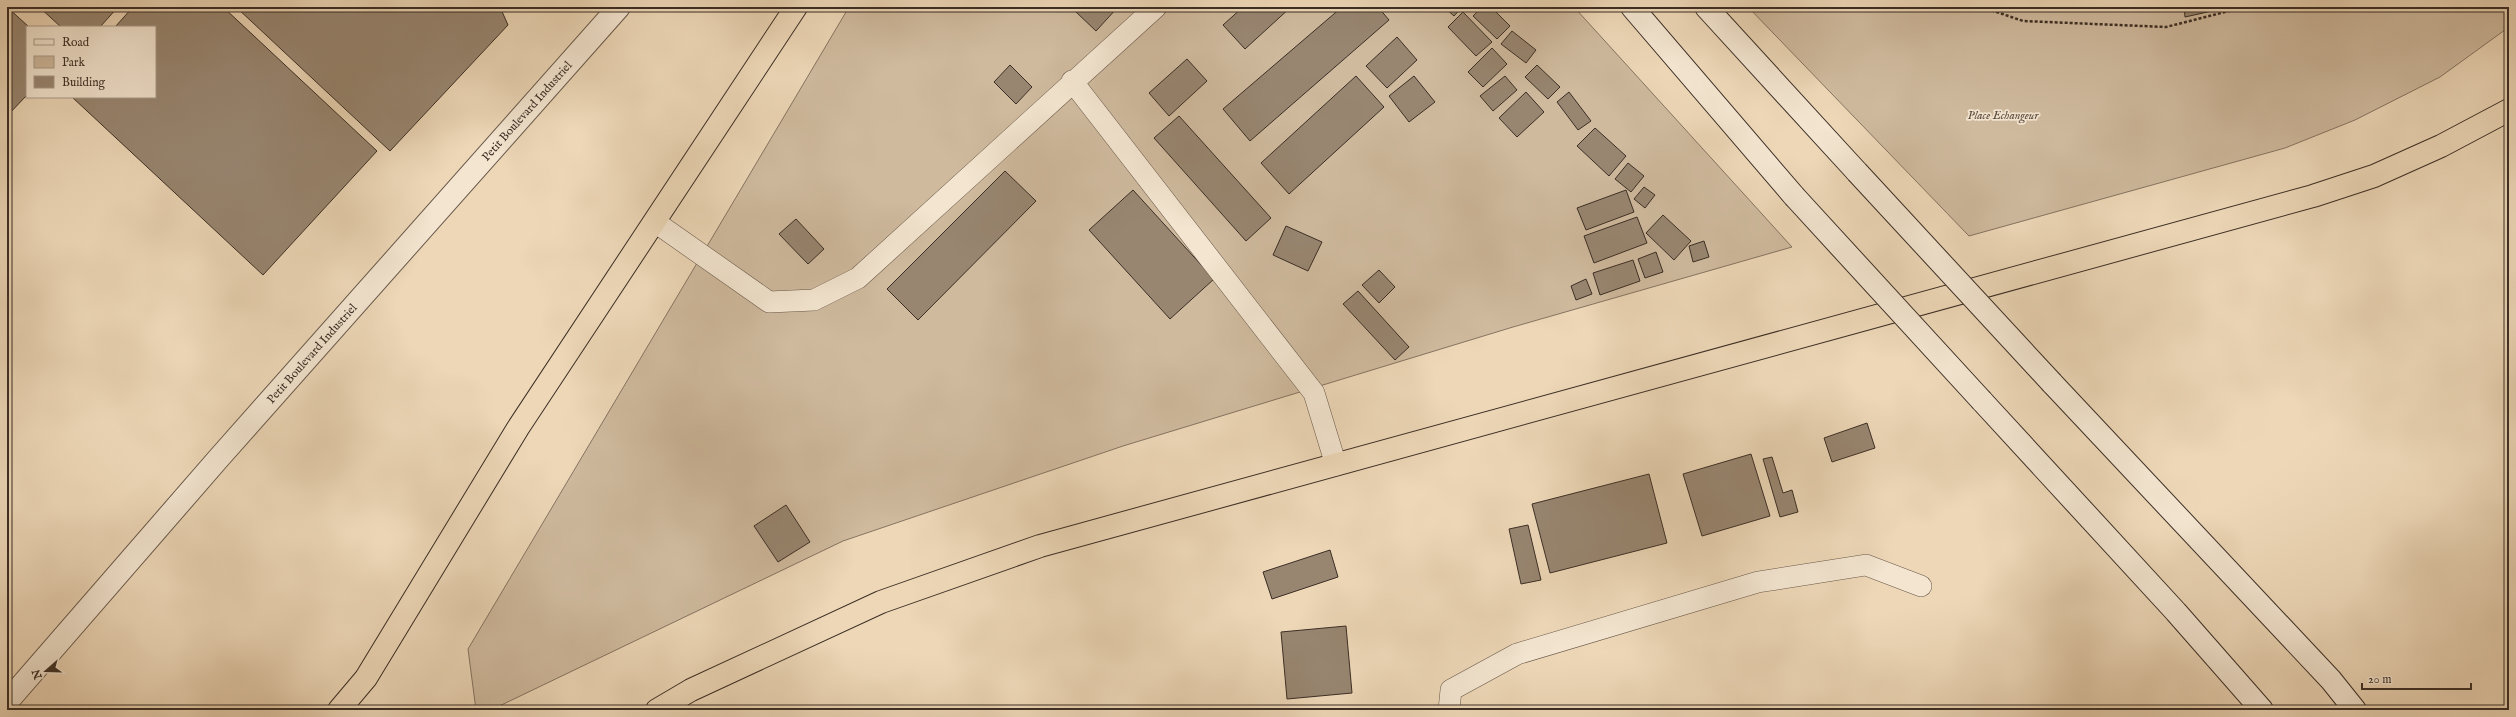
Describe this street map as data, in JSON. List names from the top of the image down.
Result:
{
  "streets": {
    "main road": ["Petit Boulevard Industriel"]
  },
  "parks": ["Place Echangeur"],
  "legend": ["Road", "Park", "Building"],
  "scale_bar": "20 m",
  "north": "left"
}
